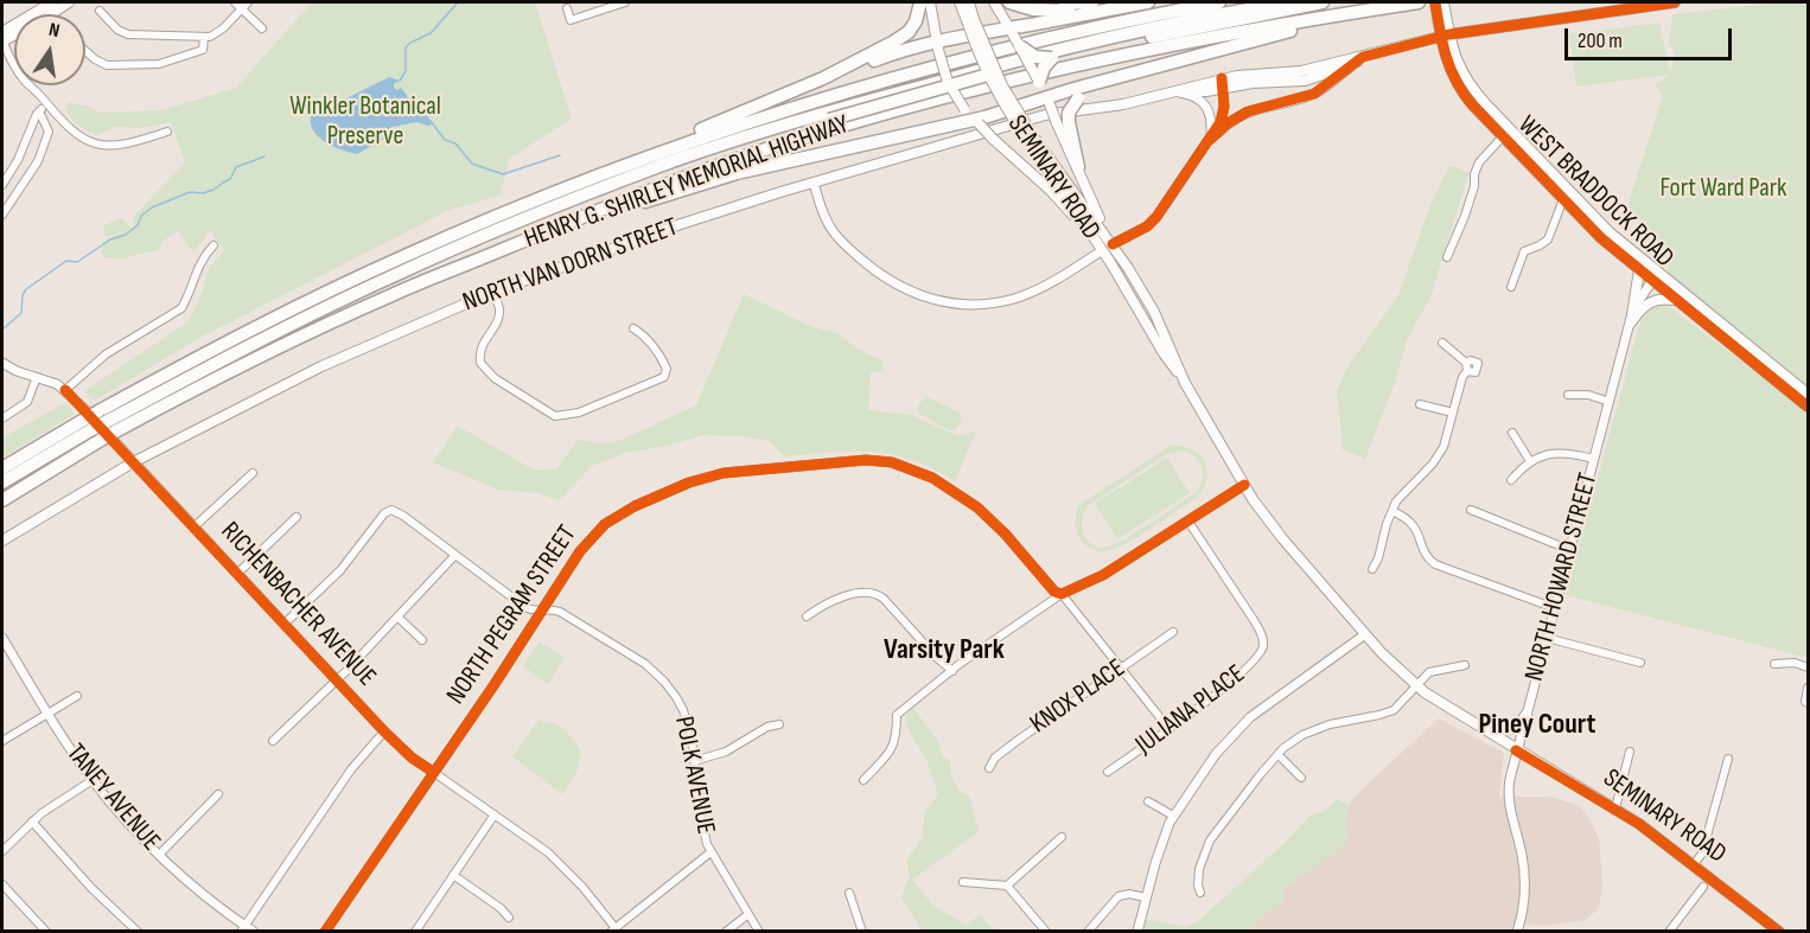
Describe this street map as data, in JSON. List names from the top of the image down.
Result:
{
  "streets": {
    "highway": ["HENRY G. SHIRLEY MEMORIAL HIGHWAY"],
    "main road": ["SEMINARY ROAD", "WEST BRADDOCK ROAD", "NORTH VAN DORN STREET"],
    "street": [
      "NORTH HOWARD STREET",
      "RICHENBACHER AVENUE",
      "NORTH PEGRAM STREET",
      "KNOX PLACE",
      "JULIANA PLACE",
      "POLK AVENUE",
      "TANEY AVENUE"
    ]
  },
  "crossings": [
    ["SEMINARY ROAD", "NORTH HOWARD STREET"],
    ["WEST BRADDOCK ROAD", "NORTH VAN DORN STREET"],
    ["WEST BRADDOCK ROAD", "NORTH HOWARD STREET"],
    ["NORTH VAN DORN STREET", "RICHENBACHER AVENUE"],
    ["RICHENBACHER AVENUE", "NORTH PEGRAM STREET"],
    ["RICHENBACHER AVENUE", "POLK AVENUE"],
    ["NORTH PEGRAM STREET", "KNOX PLACE"],
    ["NORTH PEGRAM STREET", "JULIANA PLACE"],
    ["NORTH PEGRAM STREET", "POLK AVENUE"]
  ],
  "districts": ["Varsity Park", "Piney Court"],
  "parks": ["Winkler Botanical Preserve", "Fort Ward Park"],
  "scale_bar": "200 m",
  "north": "top"
}
